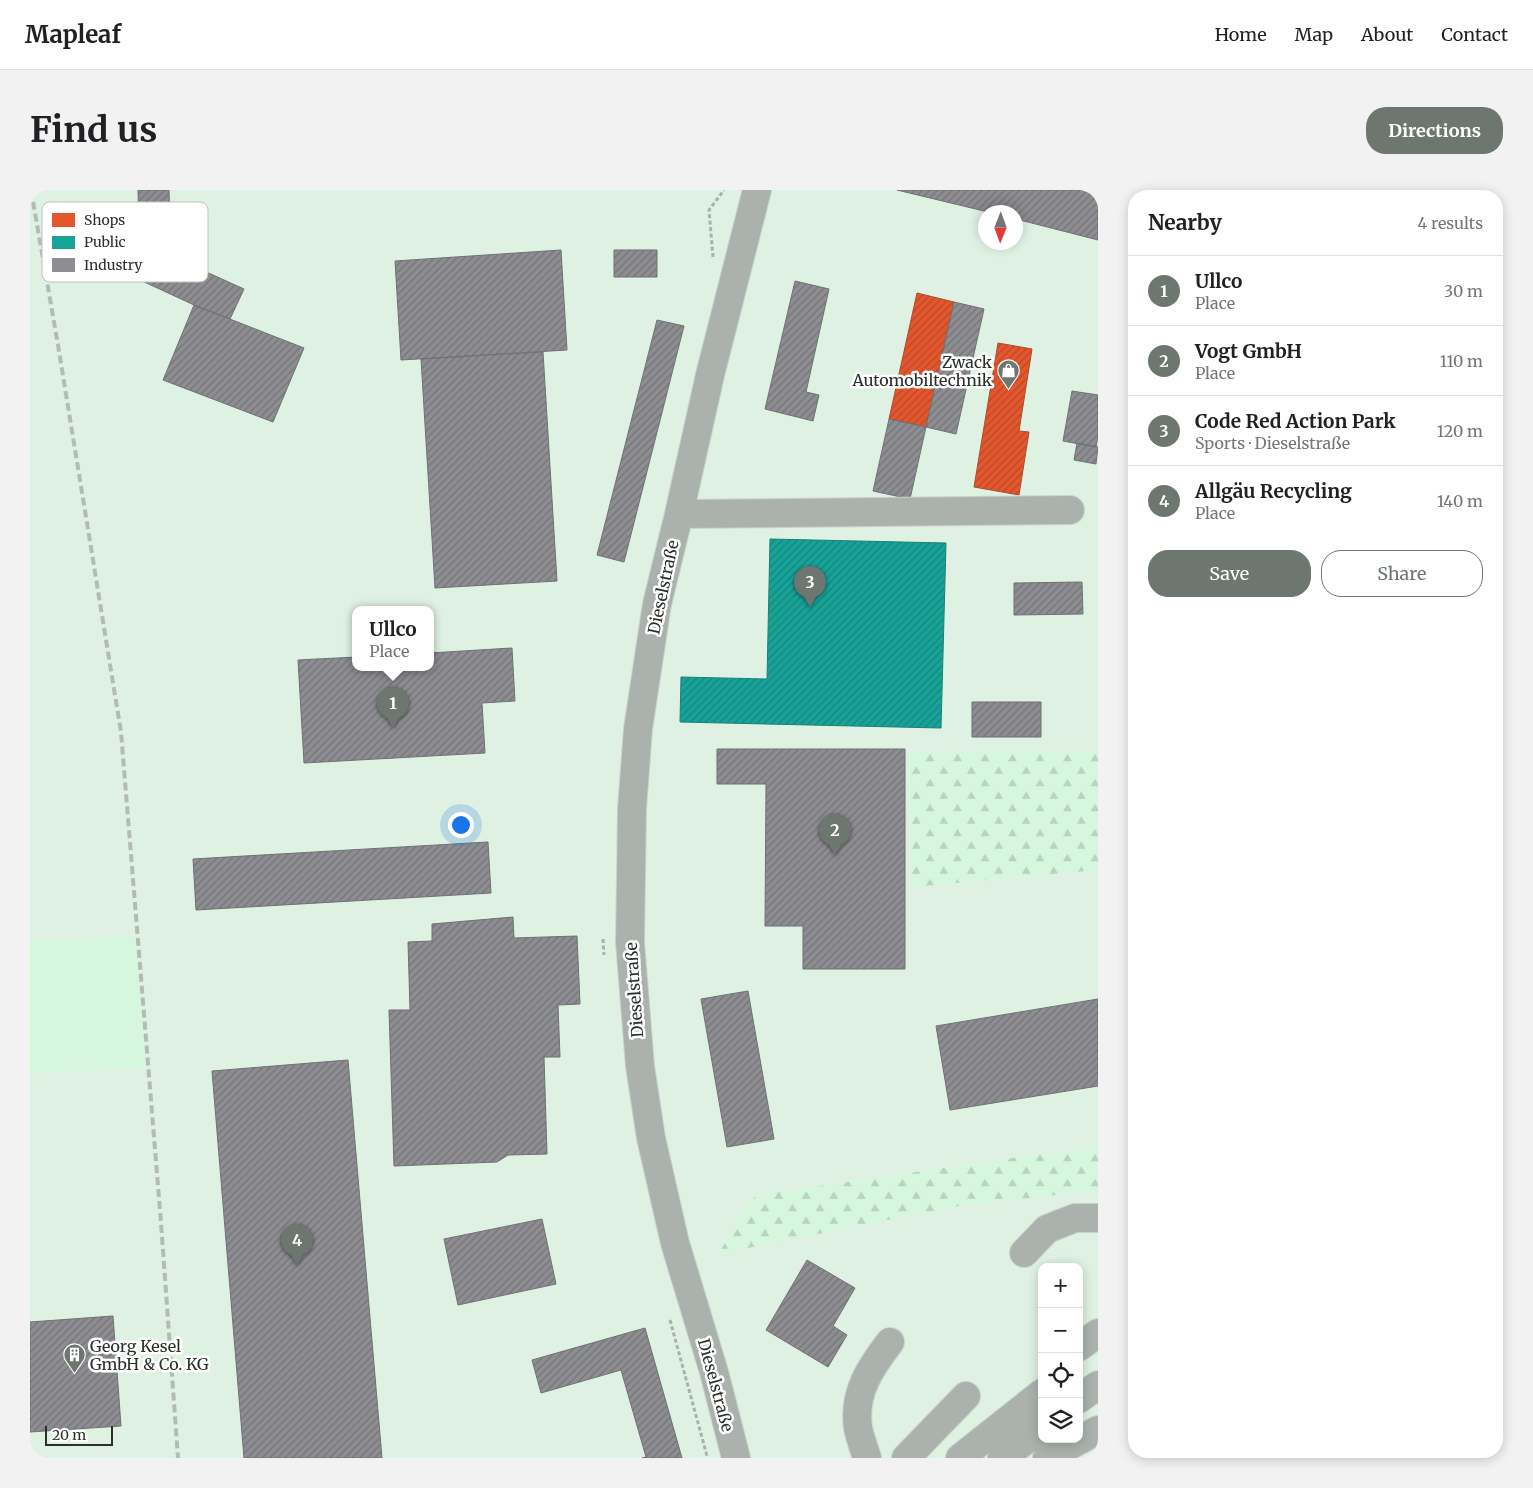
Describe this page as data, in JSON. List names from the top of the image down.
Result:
{
  "streets": {
    "street": ["Dieselstraße"]
  },
  "places": {
    "shop": ["Zwack Automobiltechnik"],
    "building": ["Georg Kesel GmbH & Co. KG"]
  },
  "legend": ["Shops", "Public", "Industry"],
  "scale_bar": "20 m",
  "north": "bottom",
  "page": {
    "header": "Mapleaf",
    "nav": [
      "Home",
      "Map",
      "About",
      "Contact"
    ],
    "buttons": [
      "Directions",
      ["Save", "Share"]
    ],
    "title": "Find us",
    "heading": ["Nearby", "4 results"],
    "list": [
      {
        "mark": "1",
        "name": "Ullco",
        "note": "Place",
        "value": "30 m"
      },
      {
        "mark": "2",
        "name": "Vogt GmbH",
        "note": "Place",
        "value": "110 m"
      },
      {
        "mark": "3",
        "name": "Code Red Action Park",
        "note": "Sports · Dieselstraße",
        "value": "120 m"
      },
      {
        "mark": "4",
        "name": "Allgäu Recycling",
        "note": "Place",
        "value": "140 m"
      }
    ],
    "pins": [
      "3",
      "1",
      "2",
      "4"
    ],
    "popup": ["Ullco", "Place"],
    "map_buttons": ["+", "−"],
    "scale": "20 m"
  }
}
